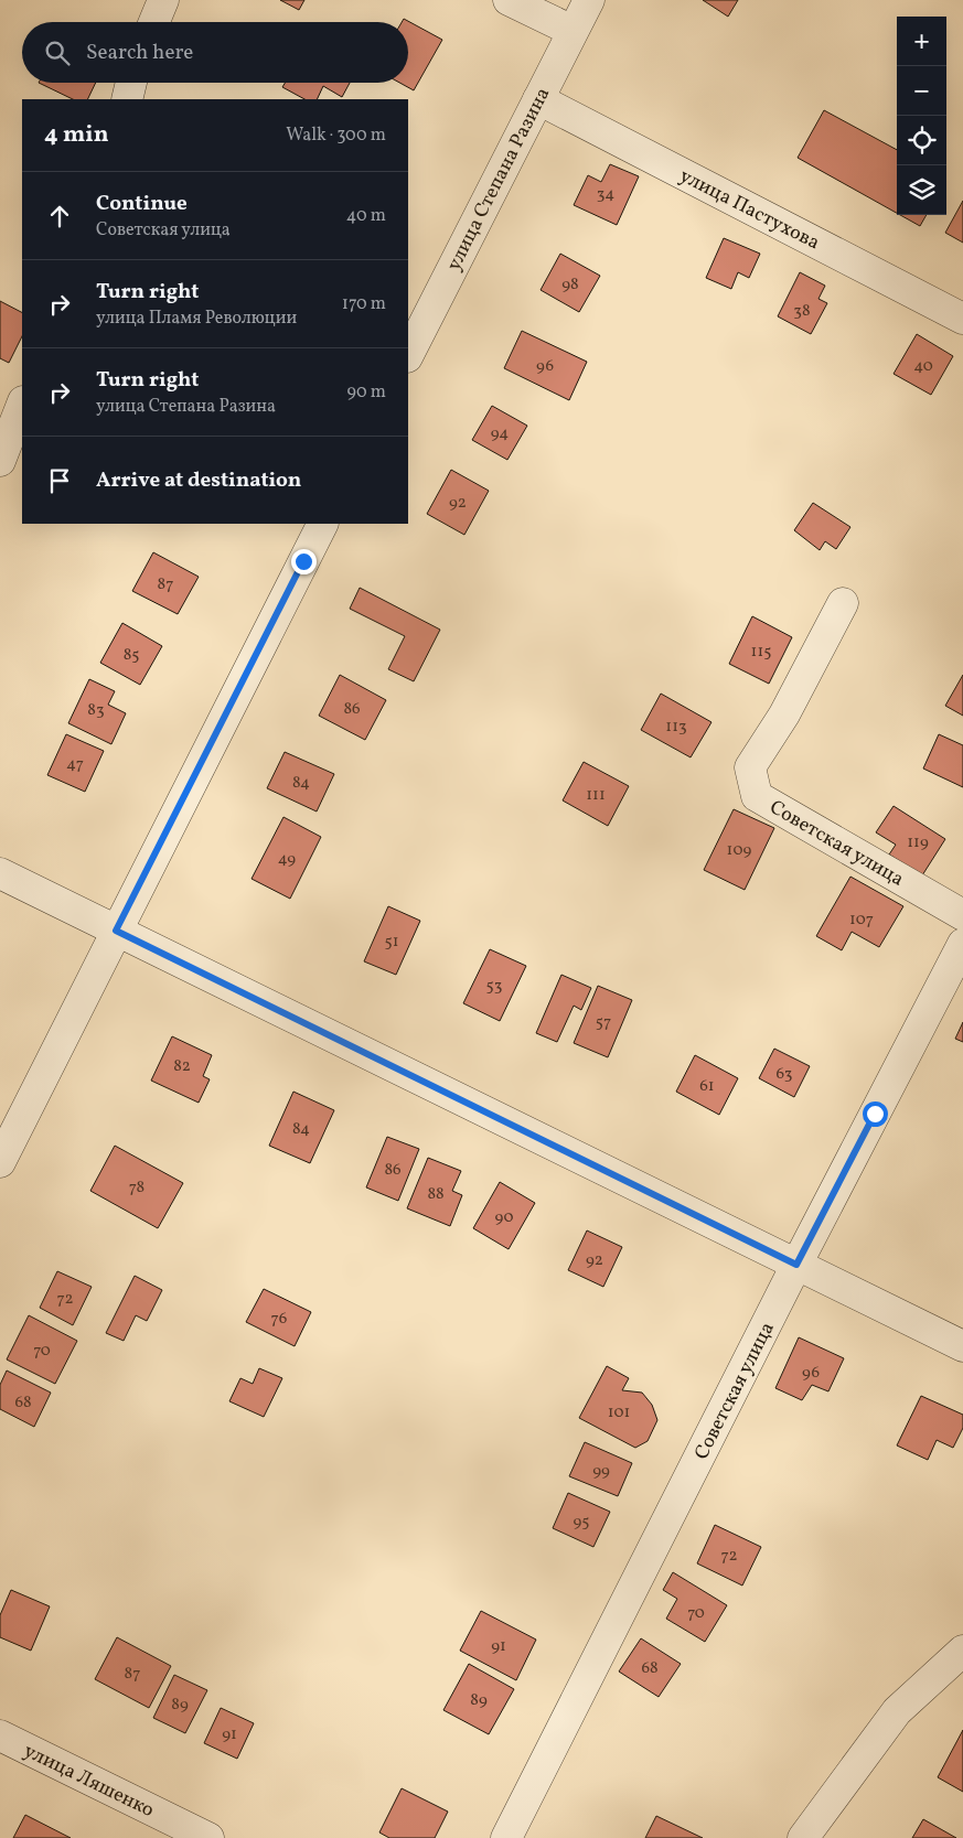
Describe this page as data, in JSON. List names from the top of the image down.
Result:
{
  "streets": {
    "street": [
      "улица Степана Разина",
      "улица Пастухова",
      "Советская улица",
      "улица Ляшенко"
    ]
  },
  "crossings": [
    ["улица Степана Разина", "улица Пастухова"]
  ],
  "house_numbers": [
    "34",
    "98",
    "38",
    "96",
    "40",
    "94",
    "92",
    "87",
    "115",
    "85",
    "86",
    "83",
    "113",
    "47",
    "84",
    "111",
    "119",
    "109",
    "49",
    "107",
    "51",
    "53",
    "57",
    "82",
    "63",
    "61",
    "84",
    "86",
    "78",
    "88",
    "90",
    "92",
    "72",
    "76",
    "70",
    "96",
    "68",
    "101",
    "99",
    "95",
    "72",
    "70",
    "91",
    "68",
    "87",
    "89",
    "89",
    "91"
  ],
  "page": {
    "map_buttons": ["+", "−"],
    "search": "Search here",
    "heading": ["4 min", "Walk · 300 m"],
    "list": [
      ["Continue", "Советская улица", "40 m"],
      ["Turn right", "улица Пламя Революции", "170 m"],
      ["Turn right", "улица Степана Разина", "90 m"],
      "Arrive at destination"
    ]
  }
}
